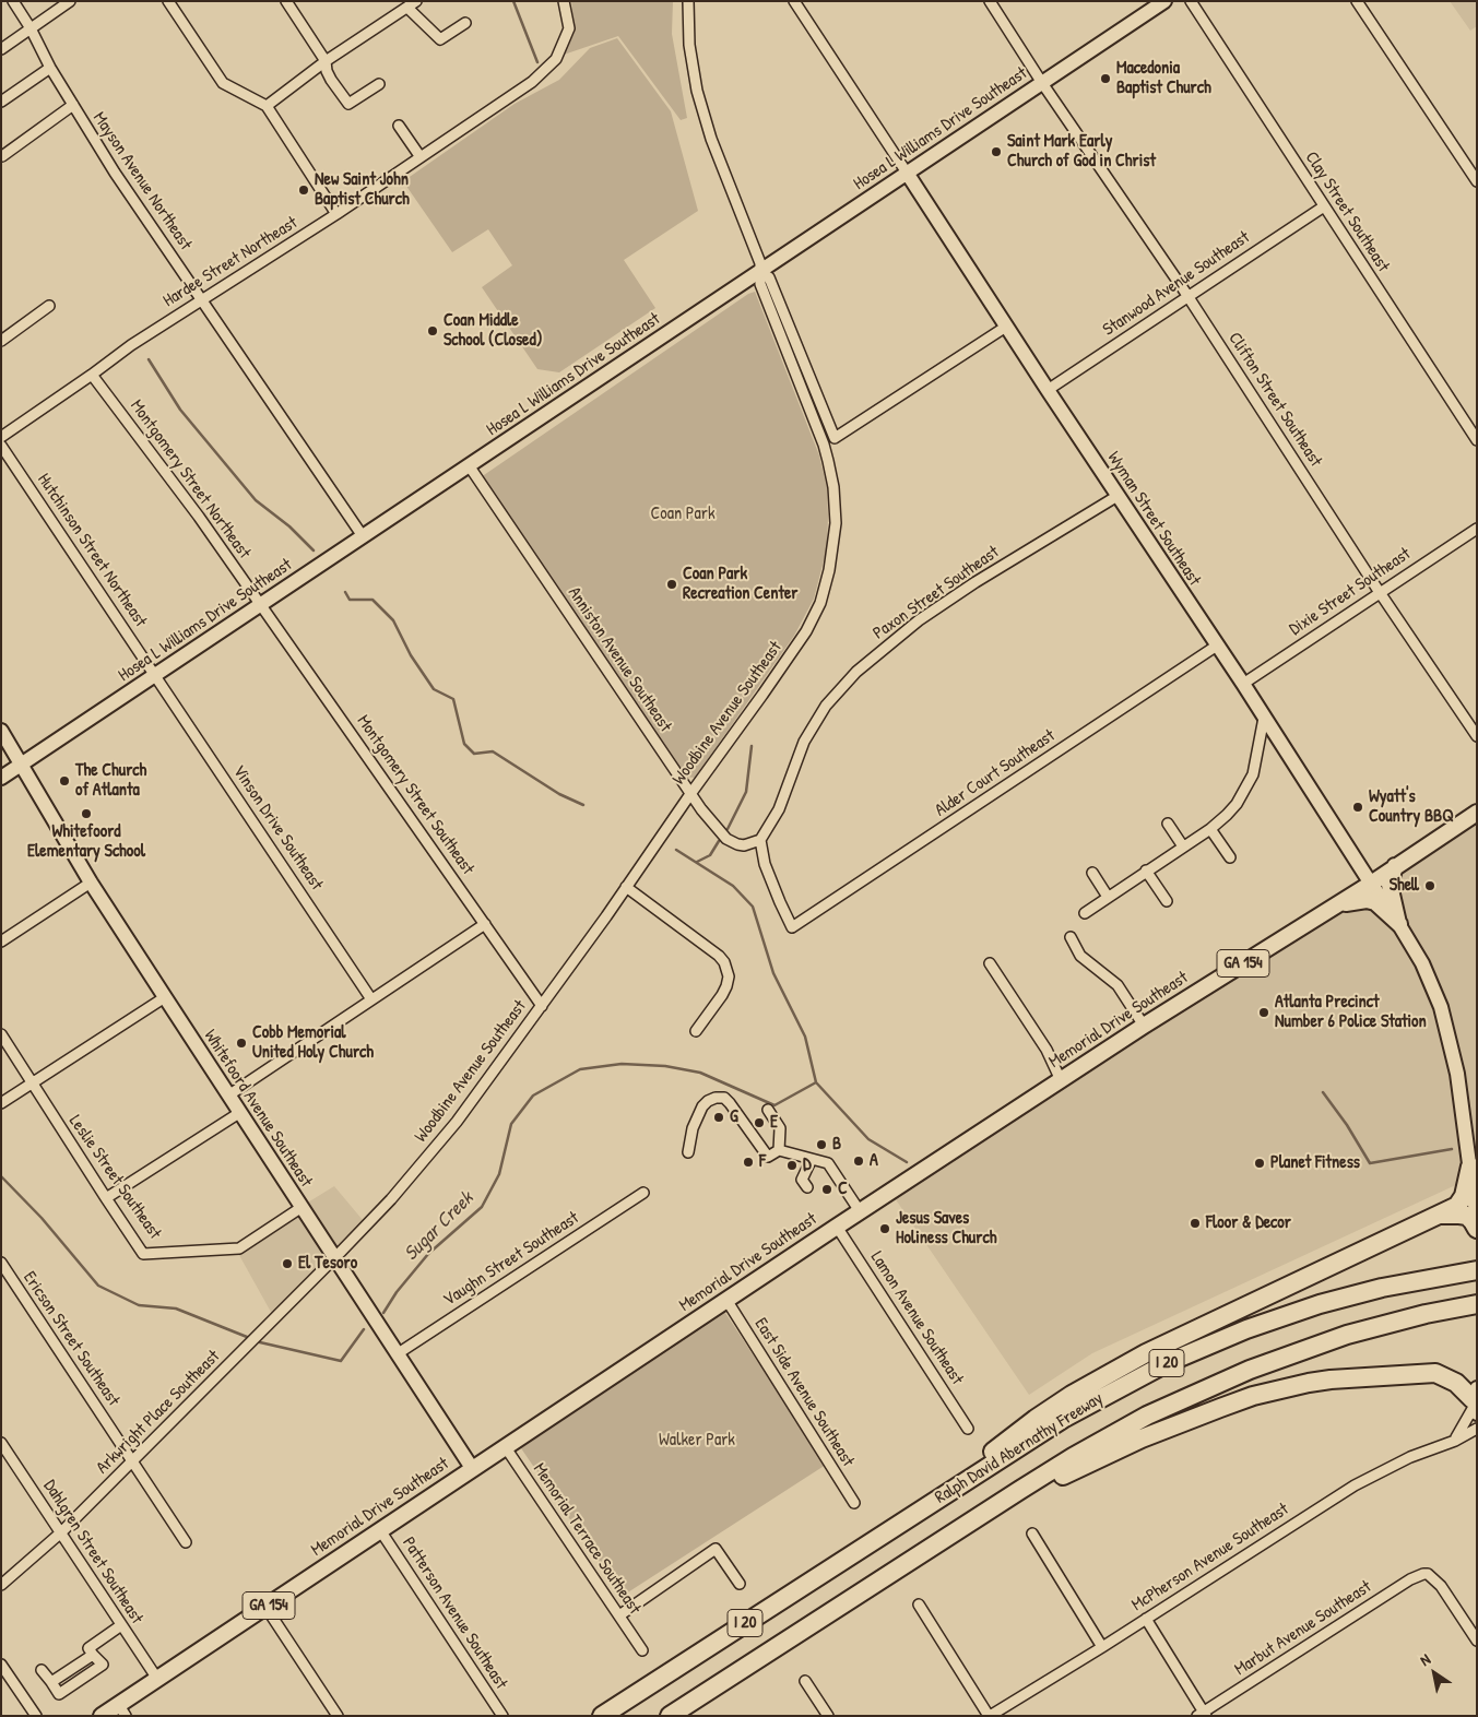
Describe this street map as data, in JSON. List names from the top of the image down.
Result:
{
  "streets": {
    "highway": ["I 20", "Ralph David Abernathy Freeway"],
    "main road": ["GA 154", "Memorial Drive Southeast"],
    "street": [
      "Hosea L Williams Drive Southeast",
      "Mayson Avenue Northeast",
      "Clay Street Southeast",
      "Hardee Street Northeast",
      "Stanwood Avenue Southeast",
      "Clifton Street Southeast",
      "Montgomery Street Northeast",
      "Wyman Street Southeast",
      "Hutchinson Street Northeast",
      "Dixie Street Southeast",
      "Paxon Street Southeast",
      "Anniston Avenue Southeast",
      "Woodbine Avenue Southeast",
      "Alder Court Southeast",
      "Montgomery Street Southeast",
      "Vinson Drive Southeast",
      "Whitefoord Avenue Southeast",
      "Leslie Street Southeast",
      "Vaughn Street Southeast",
      "Lamon Avenue Southeast",
      "Ericson Street Southeast",
      "East Side Avenue Southeast",
      "Arkwright Place Southeast",
      "Memorial Terrace Southeast",
      "Dahlgren Street Southeast",
      "McPherson Avenue Southeast",
      "Patterson Avenue Southeast",
      "Marbut Avenue Southeast"
    ]
  },
  "crossings": [
    ["Hosea L Williams Drive Southeast", "Mayson Avenue Northeast"],
    ["Hosea L Williams Drive Southeast", "Clifton Street Southeast"],
    ["Hosea L Williams Drive Southeast", "Montgomery Street Northeast"],
    ["Hosea L Williams Drive Southeast", "Wyman Street Southeast"],
    ["Hosea L Williams Drive Southeast", "Hutchinson Street Northeast"],
    ["Hosea L Williams Drive Southeast", "Anniston Avenue Southeast"],
    ["Hosea L Williams Drive Southeast", "Woodbine Avenue Southeast"],
    ["Hosea L Williams Drive Southeast", "Montgomery Street Southeast"],
    ["Hosea L Williams Drive Southeast", "Vinson Drive Southeast"],
    ["Hosea L Williams Drive Southeast", "Whitefoord Avenue Southeast"],
    ["Mayson Avenue Northeast", "Hardee Street Northeast"],
    ["Clay Street Southeast", "Stanwood Avenue Southeast"],
    ["Hardee Street Northeast", "Montgomery Street Northeast"],
    ["Stanwood Avenue Southeast", "Clifton Street Southeast"],
    ["Stanwood Avenue Southeast", "Wyman Street Southeast"],
    ["Clifton Street Southeast", "Dixie Street Southeast"],
    ["Montgomery Street Northeast", "Montgomery Street Southeast"],
    ["Wyman Street Southeast", "Dixie Street Southeast"],
    ["Wyman Street Southeast", "Paxon Street Southeast"],
    ["Wyman Street Southeast", "Alder Court Southeast"],
    ["Wyman Street Southeast", "Memorial Drive Southeast"],
    ["Hutchinson Street Northeast", "Vinson Drive Southeast"],
    ["Paxon Street Southeast", "Anniston Avenue Southeast"],
    ["Paxon Street Southeast", "Alder Court Southeast"],
    ["Anniston Avenue Southeast", "Woodbine Avenue Southeast"],
    ["Anniston Avenue Southeast", "Alder Court Southeast"],
    ["Woodbine Avenue Southeast", "Montgomery Street Southeast"],
    ["Woodbine Avenue Southeast", "Whitefoord Avenue Southeast"],
    ["Woodbine Avenue Southeast", "Arkwright Place Southeast"],
    ["Memorial Drive Southeast", "Whitefoord Avenue Southeast"],
    ["Memorial Drive Southeast", "Lamon Avenue Southeast"],
    ["Memorial Drive Southeast", "East Side Avenue Southeast"],
    ["Memorial Drive Southeast", "Memorial Terrace Southeast"],
    ["Memorial Drive Southeast", "Dahlgren Street Southeast"],
    ["Memorial Drive Southeast", "Patterson Avenue Southeast"],
    ["Whitefoord Avenue Southeast", "Leslie Street Southeast"],
    ["Whitefoord Avenue Southeast", "Vaughn Street Southeast"],
    ["Whitefoord Avenue Southeast", "Arkwright Place Southeast"],
    ["Ericson Street Southeast", "Arkwright Place Southeast"],
    ["Arkwright Place Southeast", "Dahlgren Street Southeast"]
  ],
  "water": ["Sugar Creek"],
  "parks": ["Coan Park", "Walker Park"],
  "places": [
    "Macedonia Baptist Church",
    "Saint Mark Early Church of God in Christ",
    "New Saint John Baptist Church",
    "Coan Middle School (Closed)",
    "Coan Park Recreation Center",
    "The Church of Atlanta",
    "Wyatt's Country BBQ",
    "Whitefoord Elementary School",
    "Shell",
    "Atlanta Precinct Number 6 Police Station",
    "Cobb Memorial United Holy Church",
    "G",
    "E",
    "B",
    "A",
    "F",
    "Planet Fitness",
    "D",
    "C",
    "Floor & Decor",
    "Jesus Saves Holiness Church",
    "El Tesoro"
  ],
  "north": "top left"
}
